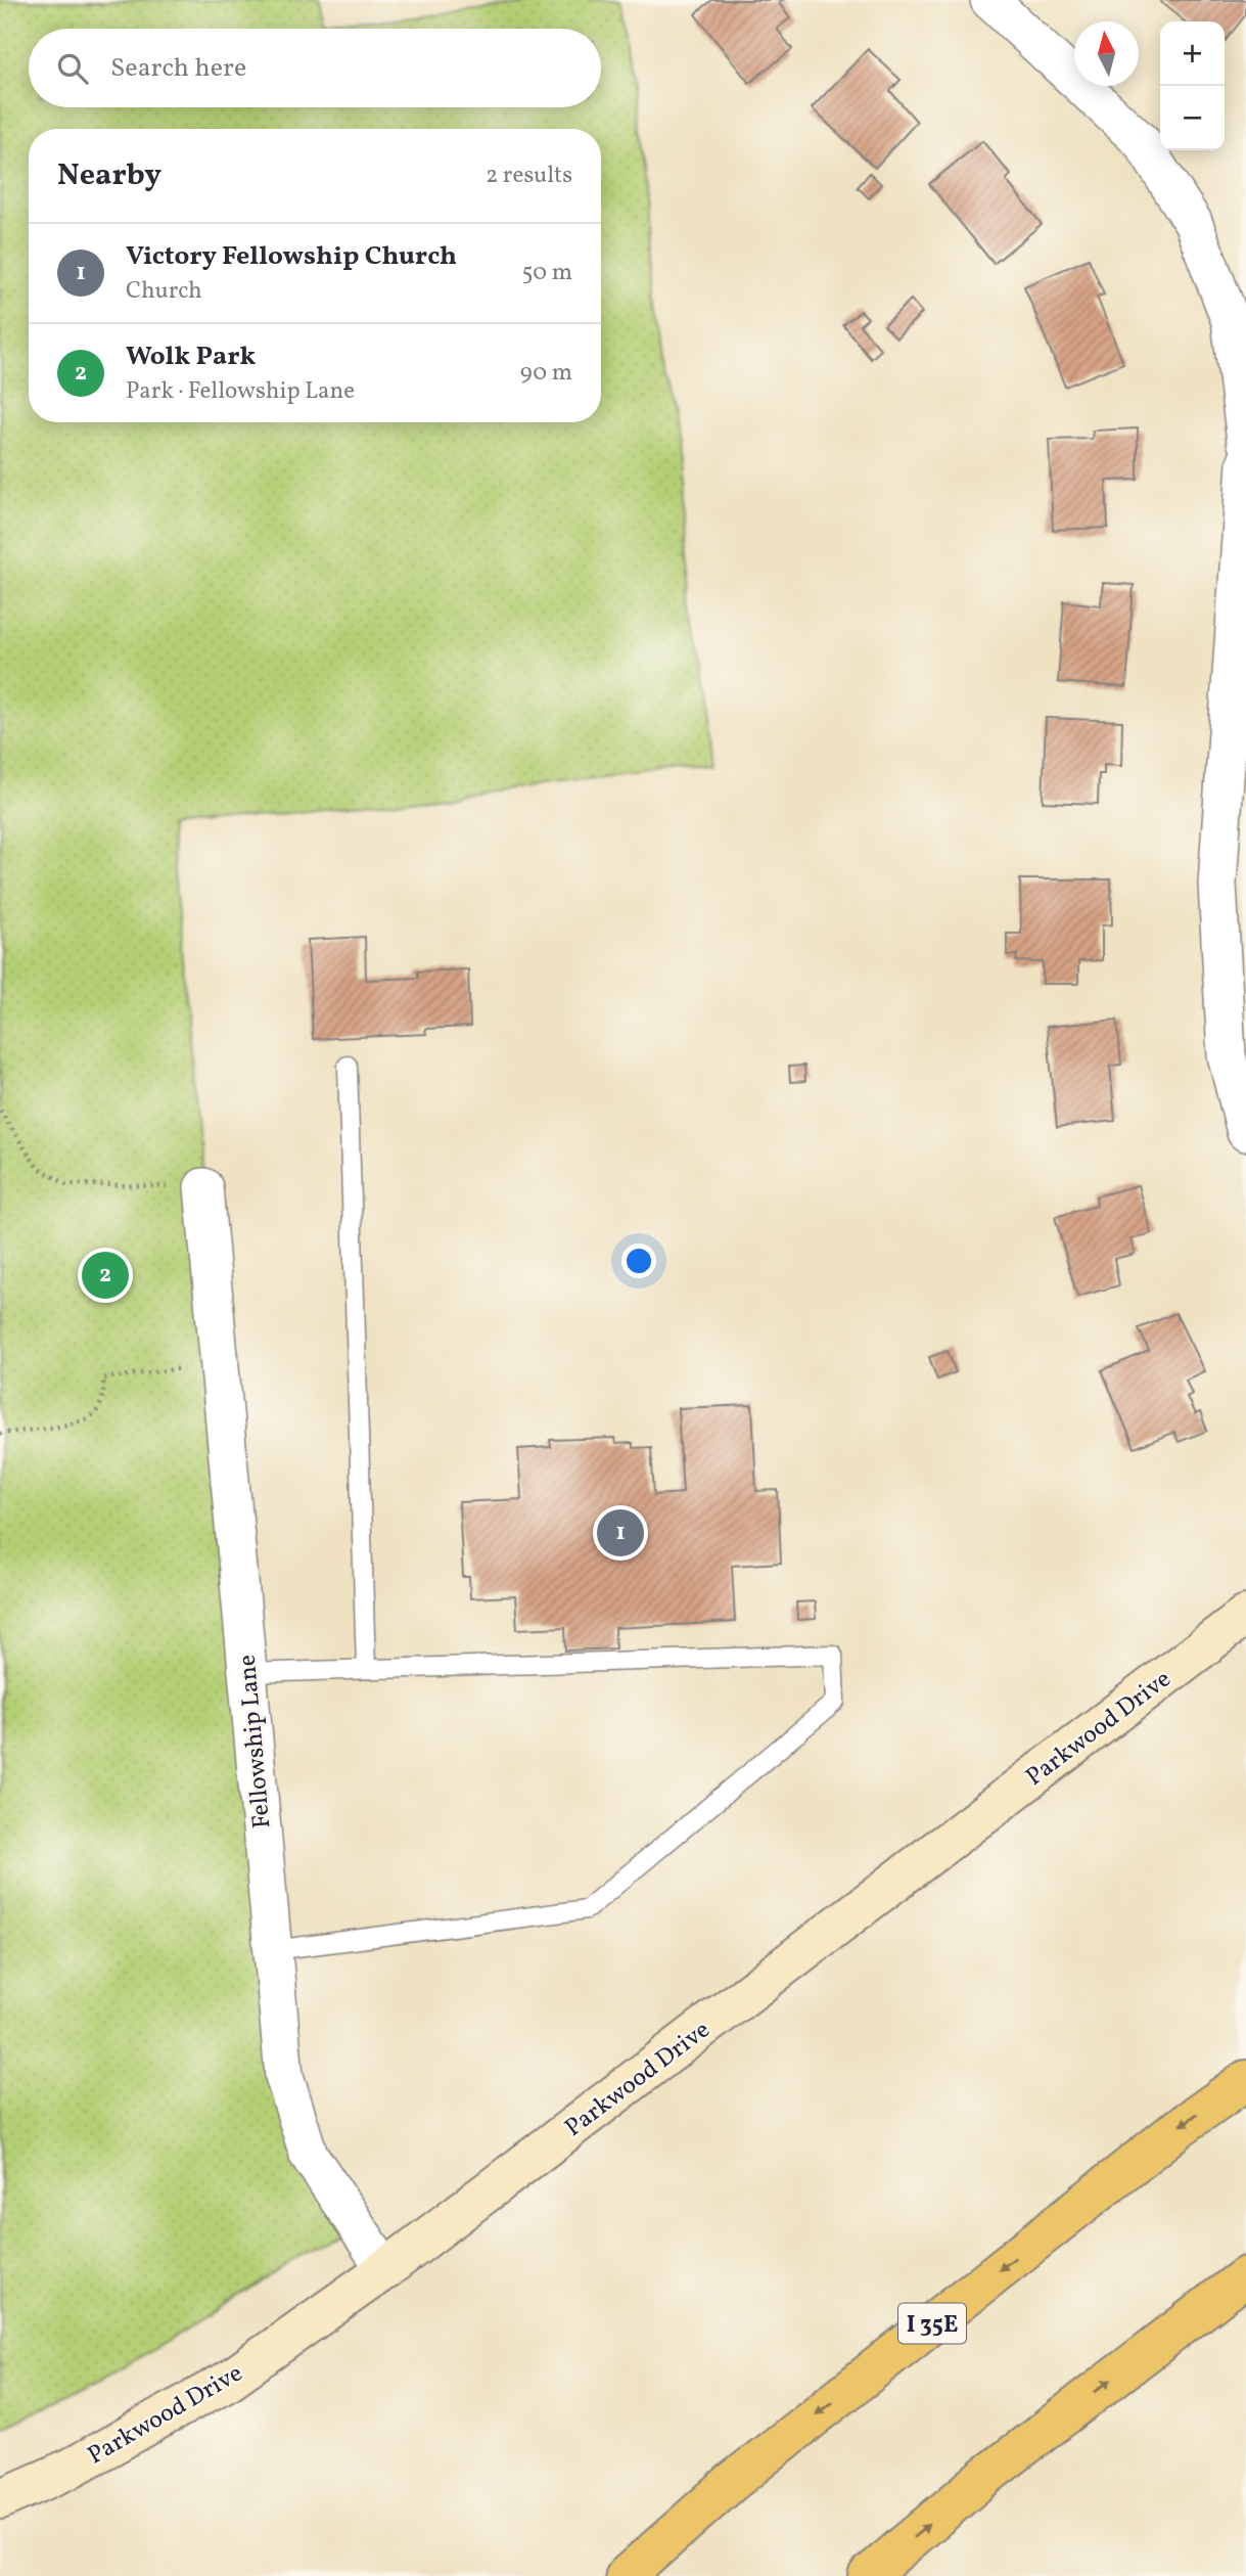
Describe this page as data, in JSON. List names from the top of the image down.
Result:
{
  "streets": {
    "highway": ["I 35E"],
    "street": ["Parkwood Drive", "Fellowship Lane"]
  },
  "crossings": [
    ["Parkwood Drive", "Fellowship Lane"]
  ],
  "north": "top",
  "page": {
    "map_buttons": ["+", "−"],
    "search": "Search here",
    "heading": ["Nearby", "2 results"],
    "list": [
      {
        "mark": "1",
        "name": "Victory Fellowship Church",
        "note": "Church",
        "value": "50 m"
      },
      {
        "mark": "2",
        "name": "Wolk Park",
        "note": "Park · Fellowship Lane",
        "value": "90 m"
      }
    ],
    "pins": ["2", "1"]
  }
}
